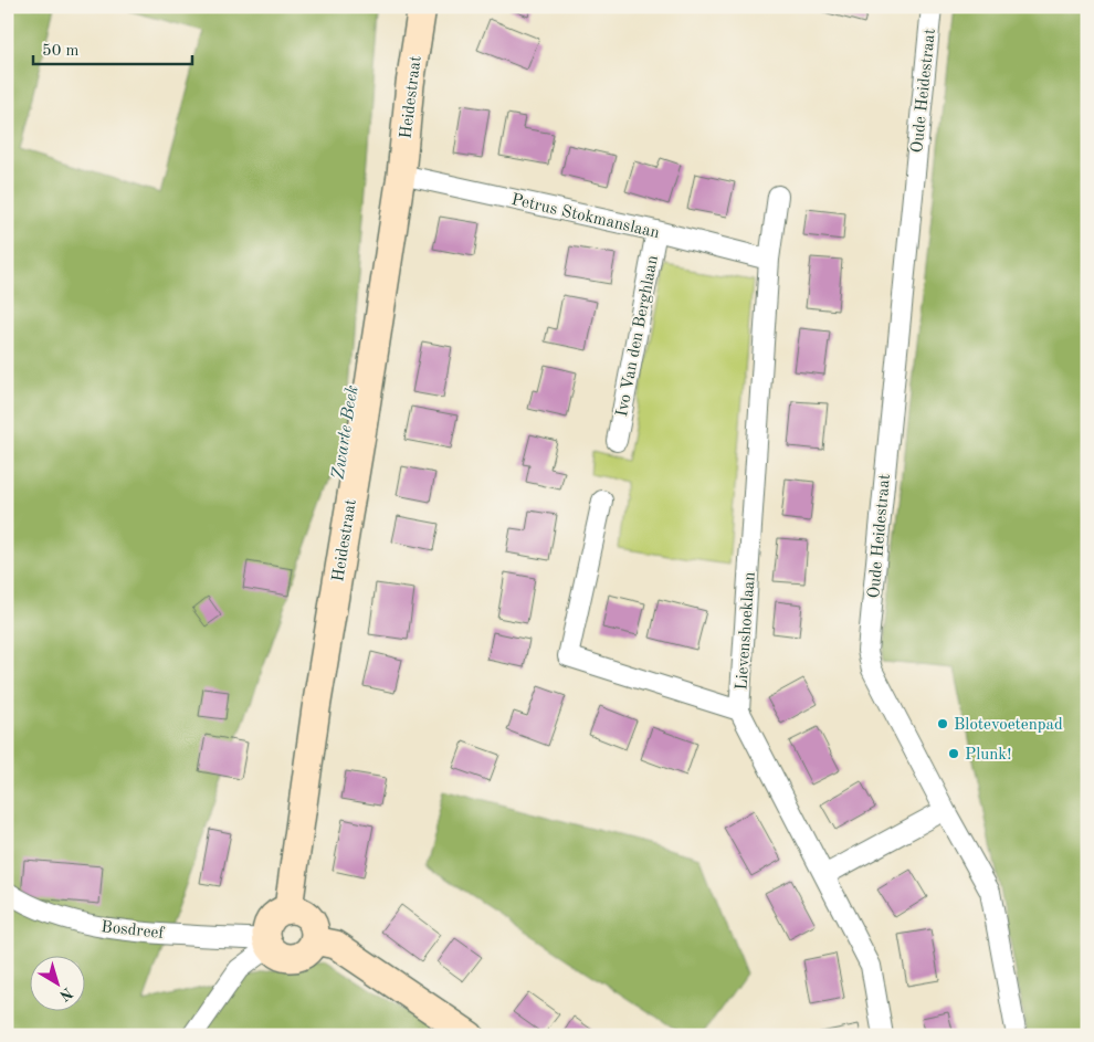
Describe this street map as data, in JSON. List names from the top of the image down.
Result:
{
  "streets": {
    "street": [
      "Oude Heidestraat",
      "Heidestraat",
      "Petrus Stokmanslaan",
      "Ivo Van den Berghlaan",
      "Lievenshoeklaan",
      "Bosdreef"
    ]
  },
  "crossings": [
    ["Heidestraat", "Petrus Stokmanslaan"],
    ["Heidestraat", "Bosdreef"],
    ["Petrus Stokmanslaan", "Ivo Van den Berghlaan"],
    ["Petrus Stokmanslaan", "Lievenshoeklaan"]
  ],
  "water": ["Zwarte Beek"],
  "places": ["Blotevoetenpad", "Plunk!"],
  "scale_bar": "50 m",
  "north": "bottom right"
}
